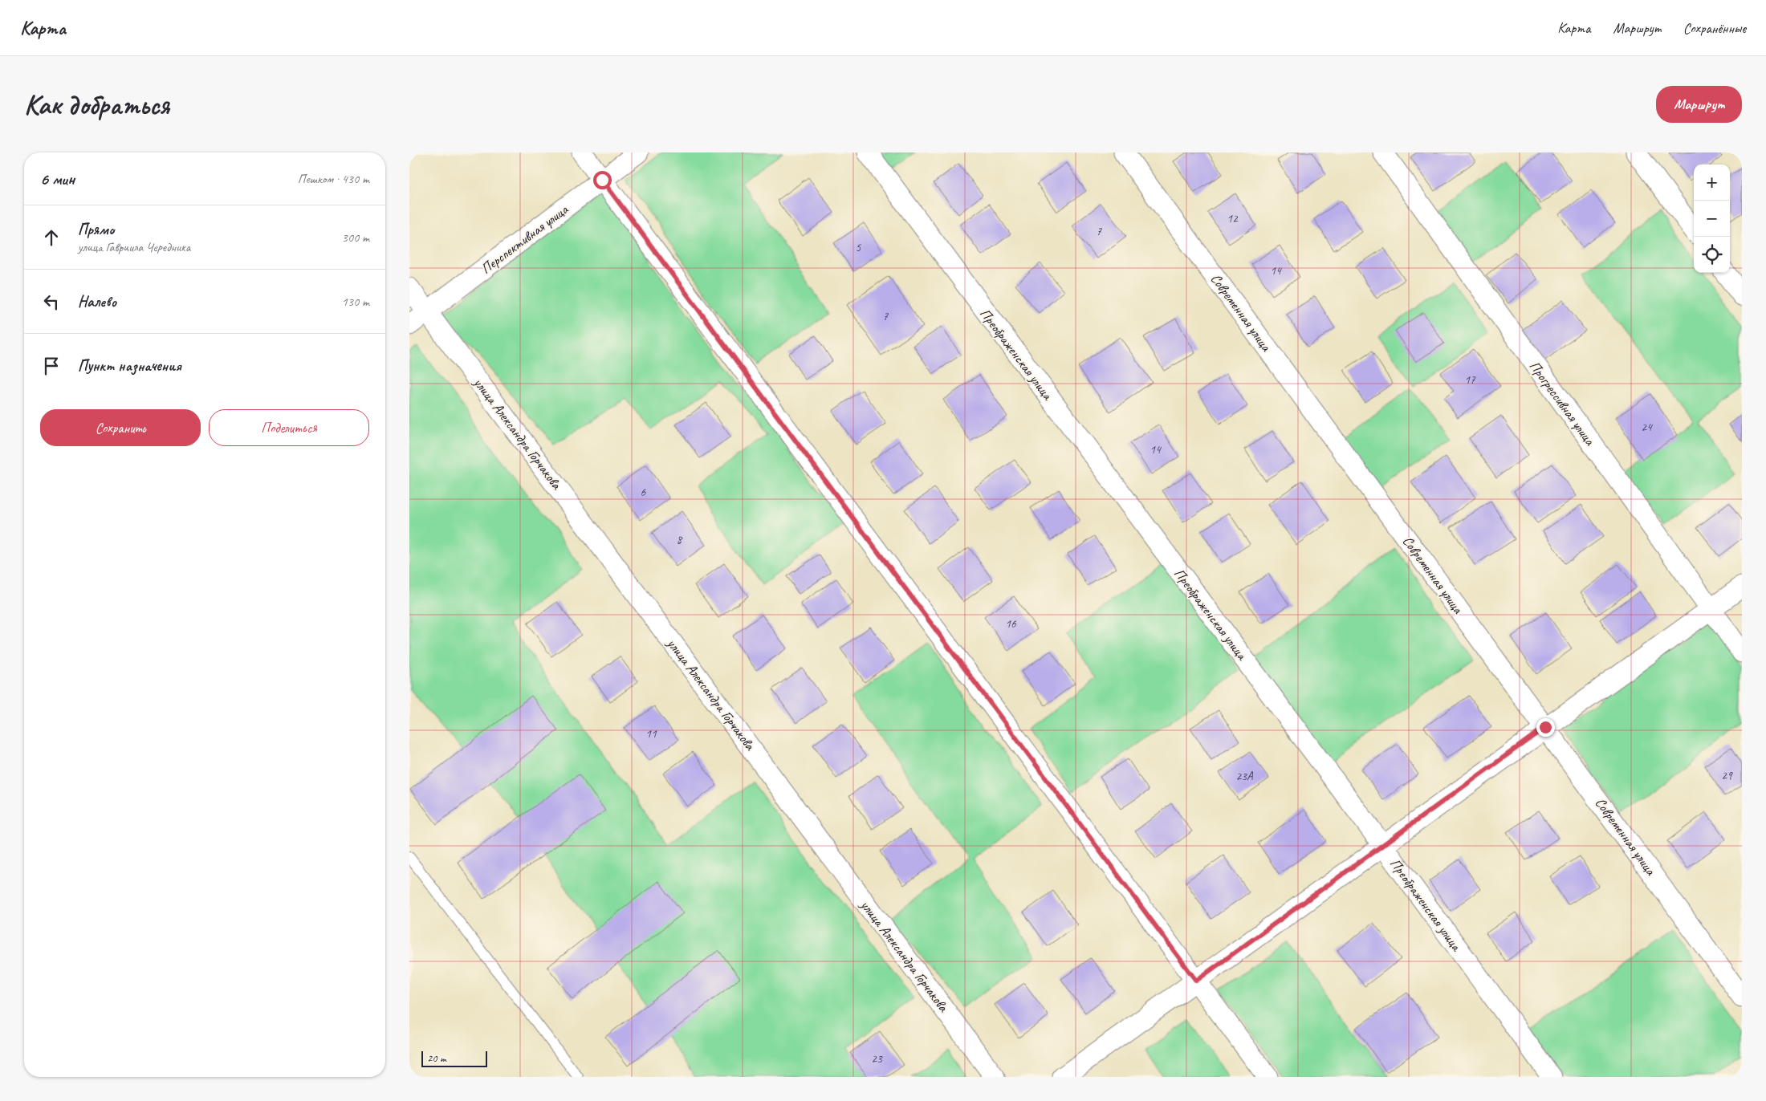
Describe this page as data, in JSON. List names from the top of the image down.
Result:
{
  "streets": {
    "street": [
      "Перспективная улица",
      "Современная улица",
      "Преображенская улица",
      "Прогрессивная улица",
      "улица Александра Горчакова"
    ]
  },
  "crossings": [
    ["Перспективная улица", "улица Александра Горчакова"]
  ],
  "house_numbers": [
    "12",
    "7",
    "5",
    "14",
    "7",
    "17",
    "24",
    "14",
    "6",
    "8",
    "16",
    "11",
    "29",
    "23А",
    "23"
  ],
  "scale_bar": "20 m",
  "page": {
    "header": "Карта",
    "nav": ["Карта", "Маршрут", "Сохранённые"],
    "buttons": [
      "Маршрут",
      ["Сохранить", "Поделиться"]
    ],
    "title": "Как добраться",
    "heading": ["6 мин", "Пешком · 430 m"],
    "map_buttons": ["+", "−"],
    "list": [
      ["Прямо", "улица Гавриила Чередника", "300 m"],
      ["Налево", "130 m"],
      "Пункт назначения"
    ],
    "scale": "20 m"
  }
}
